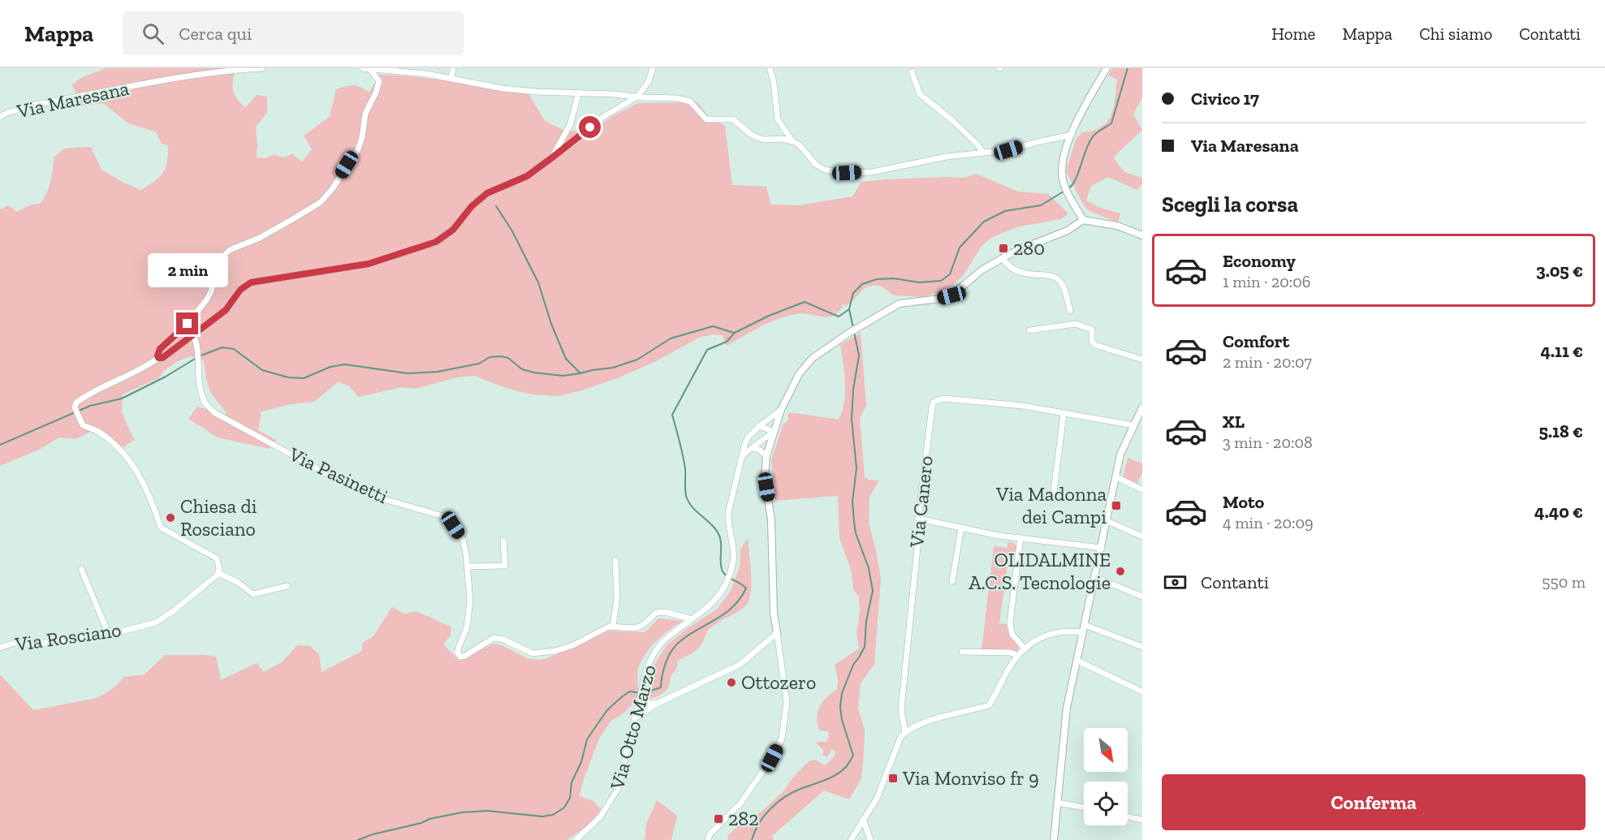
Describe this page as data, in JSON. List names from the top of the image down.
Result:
{
  "streets": {
    "street": [
      "Via Maresana",
      "Via Pasinetti",
      "Via Canero",
      "Via Rosciano",
      "Via Otto Marzo"
    ]
  },
  "crossings": [
    ["Via Pasinetti", "Via Otto Marzo"]
  ],
  "places": {
    "transit": [
      "280",
      "Via Madonna dei Campi",
      "Via Monviso fr 9",
      "282"
    ],
    "other": ["Chiesa di Rosciano", "OLIDALMINE A.C.S. Tecnologie", "Ottozero"]
  },
  "north": "bottom right",
  "page": {
    "header": "Mappa",
    "search": "Cerca qui",
    "nav": [
      "Home",
      "Mappa",
      "Chi siamo",
      "Contatti"
    ],
    "banner": ["Civico 17", "Via Maresana"],
    "heading": "Scegli la corsa",
    "list": [
      {
        "name": "Economy",
        "note": "1 min · 20:06",
        "value": "3.05 €"
      },
      {
        "name": "Comfort",
        "note": "2 min · 20:07",
        "value": "4.11 €"
      },
      {
        "name": "XL",
        "note": "3 min · 20:08",
        "value": "5.18 €"
      },
      {
        "name": "Moto",
        "note": "4 min · 20:09",
        "value": "4.40 €"
      }
    ],
    "bubble": "2 min",
    "pay": ["Contanti", "550 m"],
    "buttons": "Conferma"
  }
}
